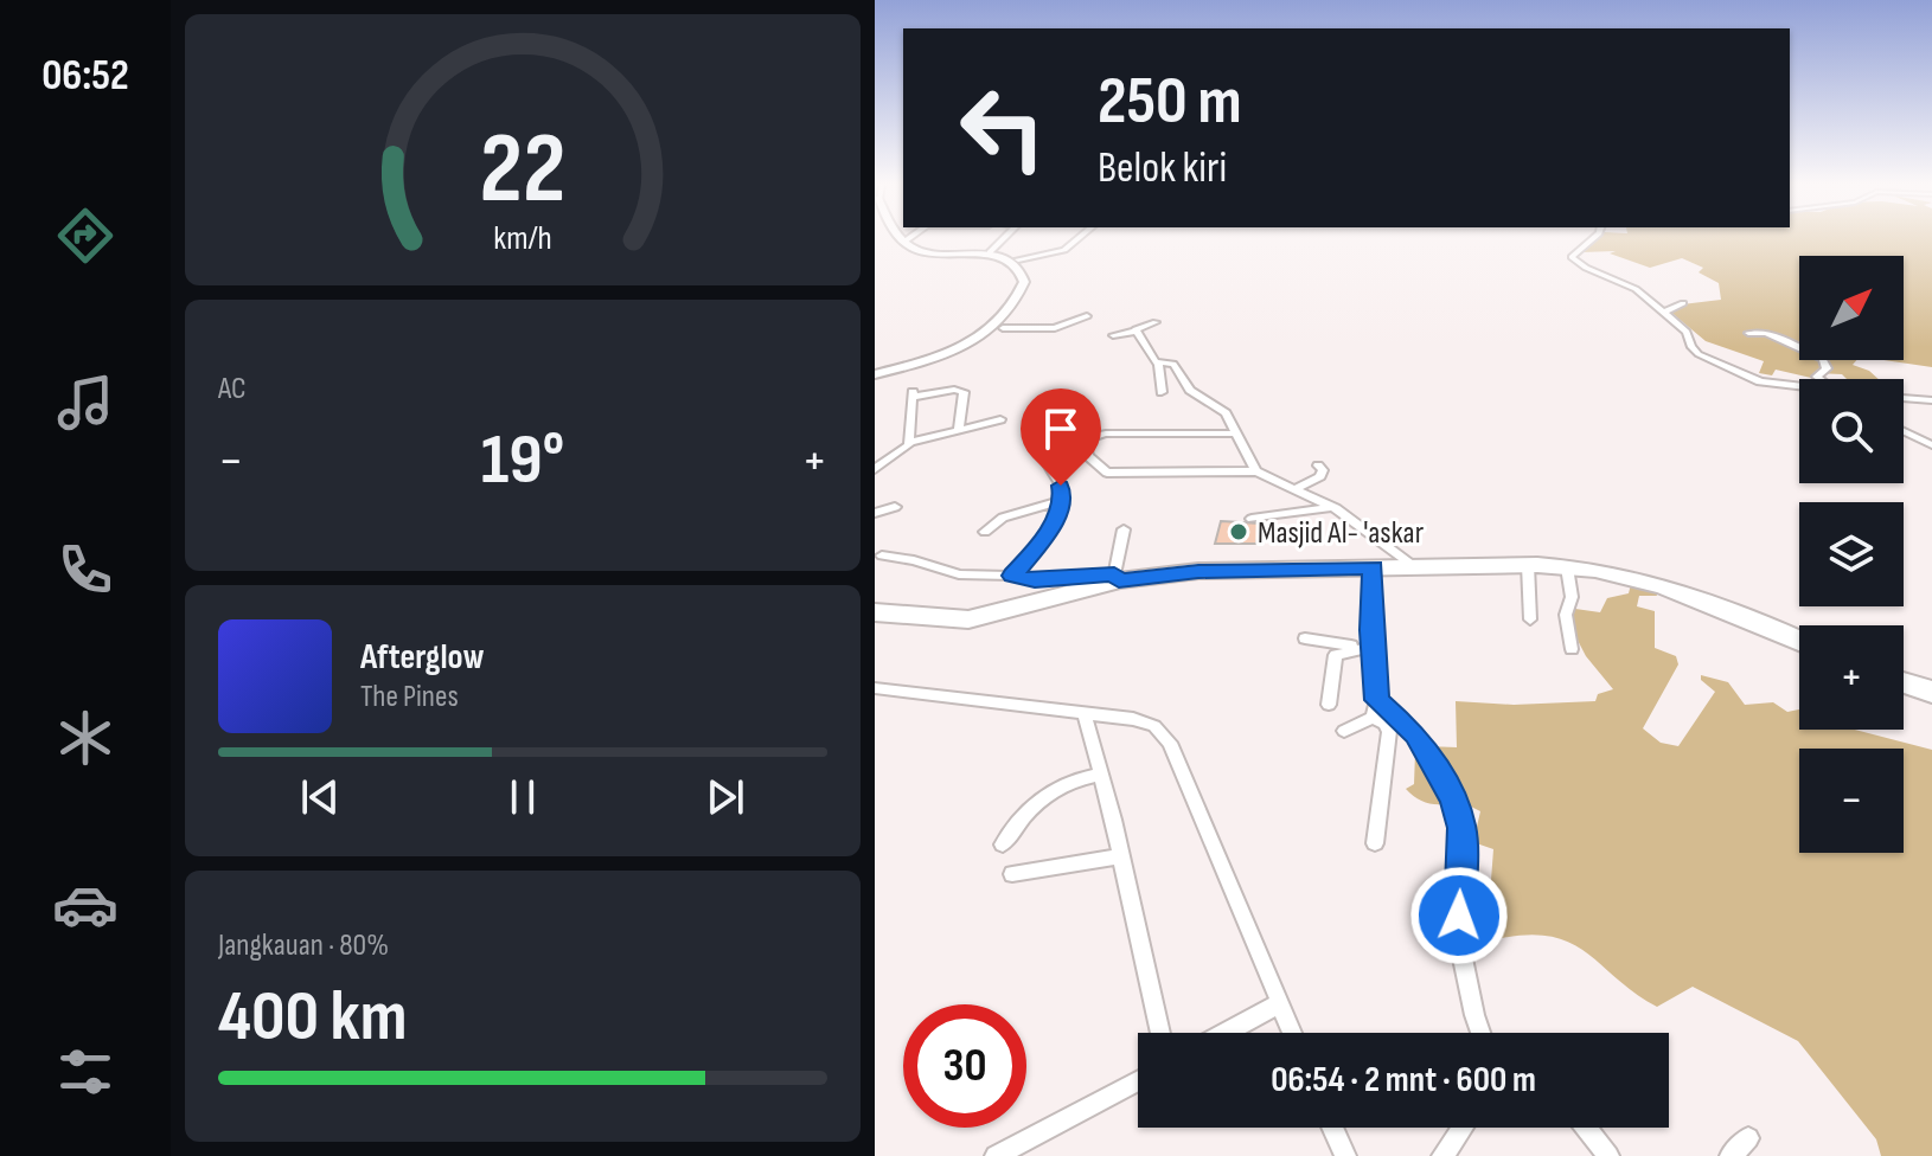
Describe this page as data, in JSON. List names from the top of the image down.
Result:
{
  "places": ["Masjid Al- 'askar"],
  "north": "top right",
  "page": {
    "tabs": "06:52",
    "turn": ["250 m", "Belok kiri"],
    "map_buttons": ["+", "−"],
    "tile": [
      "AC",
      ["Jangkauan · 80%", "400 km"]
    ],
    "heat": ["−", "19°", "+"],
    "song": ["Afterglow", "The Pines"],
    "limit": "30",
    "trip": "06:54 · 2 mnt · 600 m",
    "gauge": ["22", "km/h"]
  }
}
